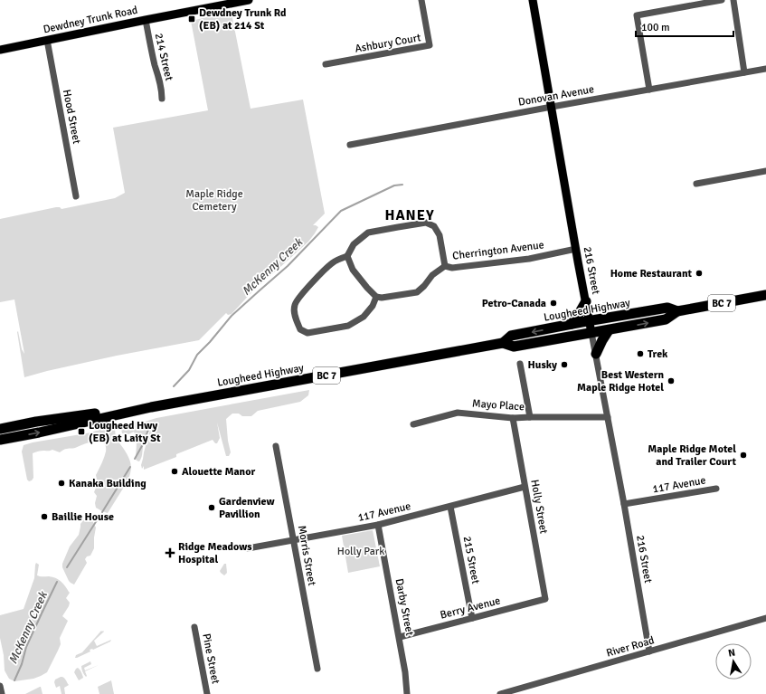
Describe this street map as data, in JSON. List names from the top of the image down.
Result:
{
  "streets": {
    "highway": ["BC 7", "Lougheed Highway"],
    "main road": ["Dewdney Trunk Road", "216 Street"],
    "street": [
      "Ashbury Court",
      "214 Street",
      "Donovan Avenue",
      "Hood Street",
      "Cherrington Avenue",
      "Mayo Place",
      "117 Avenue",
      "Holly Street",
      "Morris Street",
      "215 Street",
      "Darby Street",
      "Berry Avenue",
      "River Road",
      "Pine Street"
    ]
  },
  "crossings": [
    ["Dewdney Trunk Road", "214 Street"],
    ["Dewdney Trunk Road", "Hood Street"],
    ["Donovan Avenue", "216 Street"],
    ["Cherrington Avenue", "216 Street"],
    ["216 Street", "Lougheed Highway"],
    ["216 Street", "117 Avenue"],
    ["216 Street", "River Road"],
    ["Mayo Place", "Holly Street"],
    ["117 Avenue", "Holly Street"],
    ["117 Avenue", "Morris Street"],
    ["117 Avenue", "215 Street"],
    ["117 Avenue", "Darby Street"],
    ["Holly Street", "Berry Avenue"],
    ["215 Street", "Berry Avenue"],
    ["Darby Street", "Berry Avenue"]
  ],
  "districts": ["HANEY"],
  "water": ["McKenny Creek"],
  "parks": ["Maple Ridge Cemetery", "Holly Park"],
  "places": {
    "transit": ["Dewdney Trunk Rd (EB) at 214 St", "Lougheed Hwy (EB) at Laity St"],
    "other": [
      "Home Restaurant",
      "Petro-Canada",
      "Trek",
      "Husky",
      "Best Western Maple Ridge Hotel",
      "Maple Ridge Motel and Trailer Court",
      "Alouette Manor",
      "Kanaka Building",
      "Gardenview Pavillion",
      "Baillie House"
    ],
    "health": ["Ridge Meadows Hospital"]
  },
  "scale_bar": "100 m",
  "north": "top"
}
